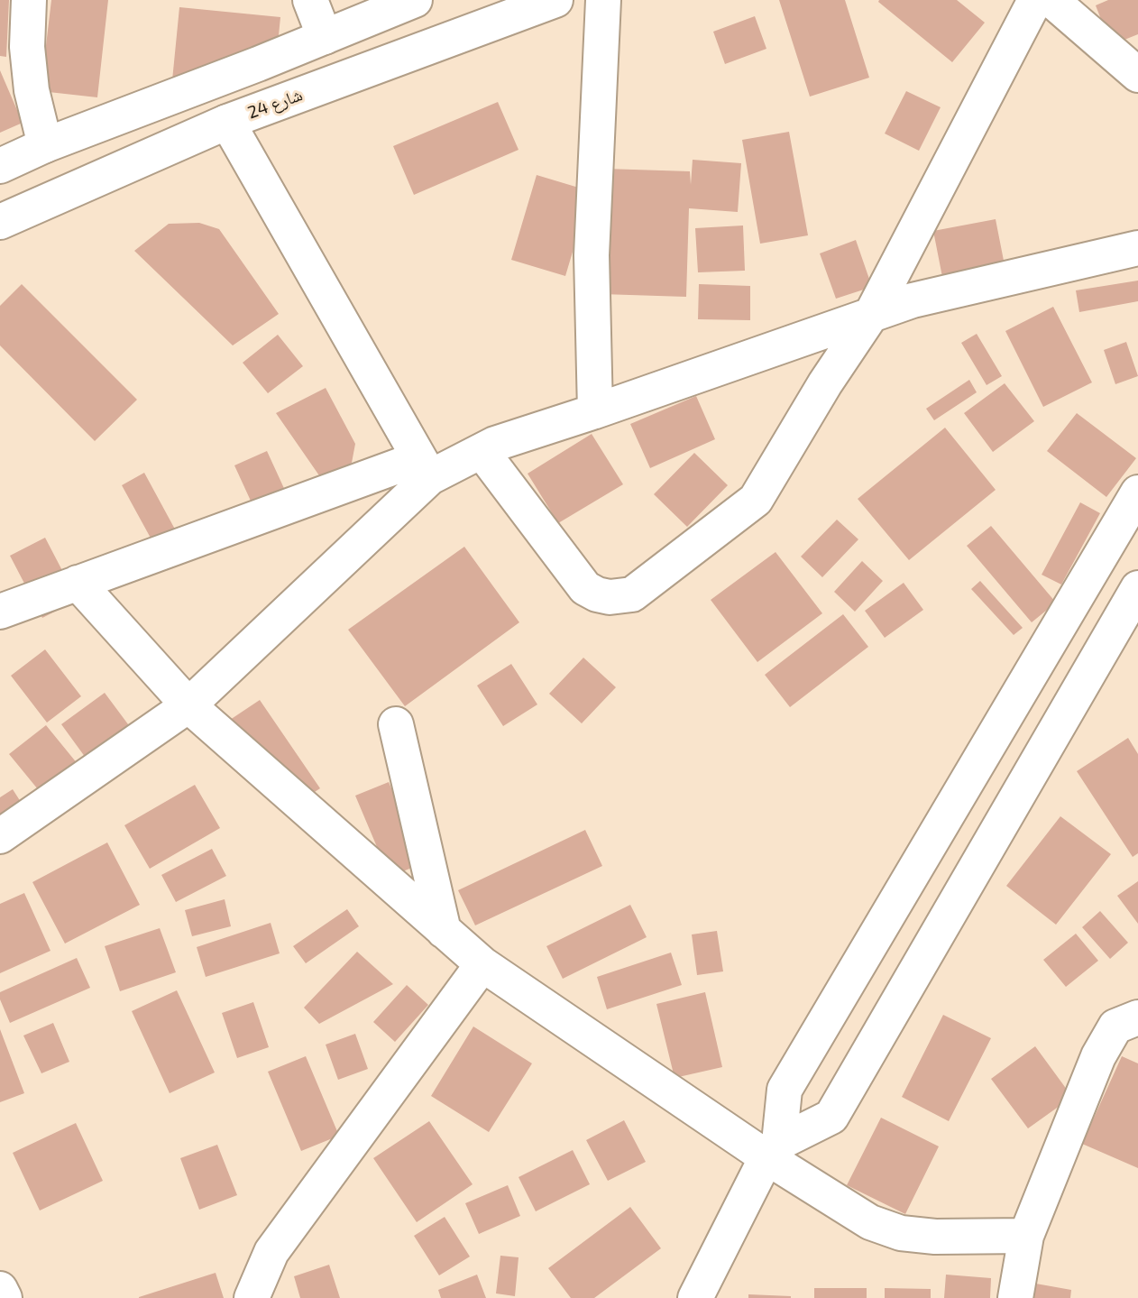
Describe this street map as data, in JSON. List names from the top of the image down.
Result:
{
  "streets": {
    "street": ["شارع 24"]
  }
}
